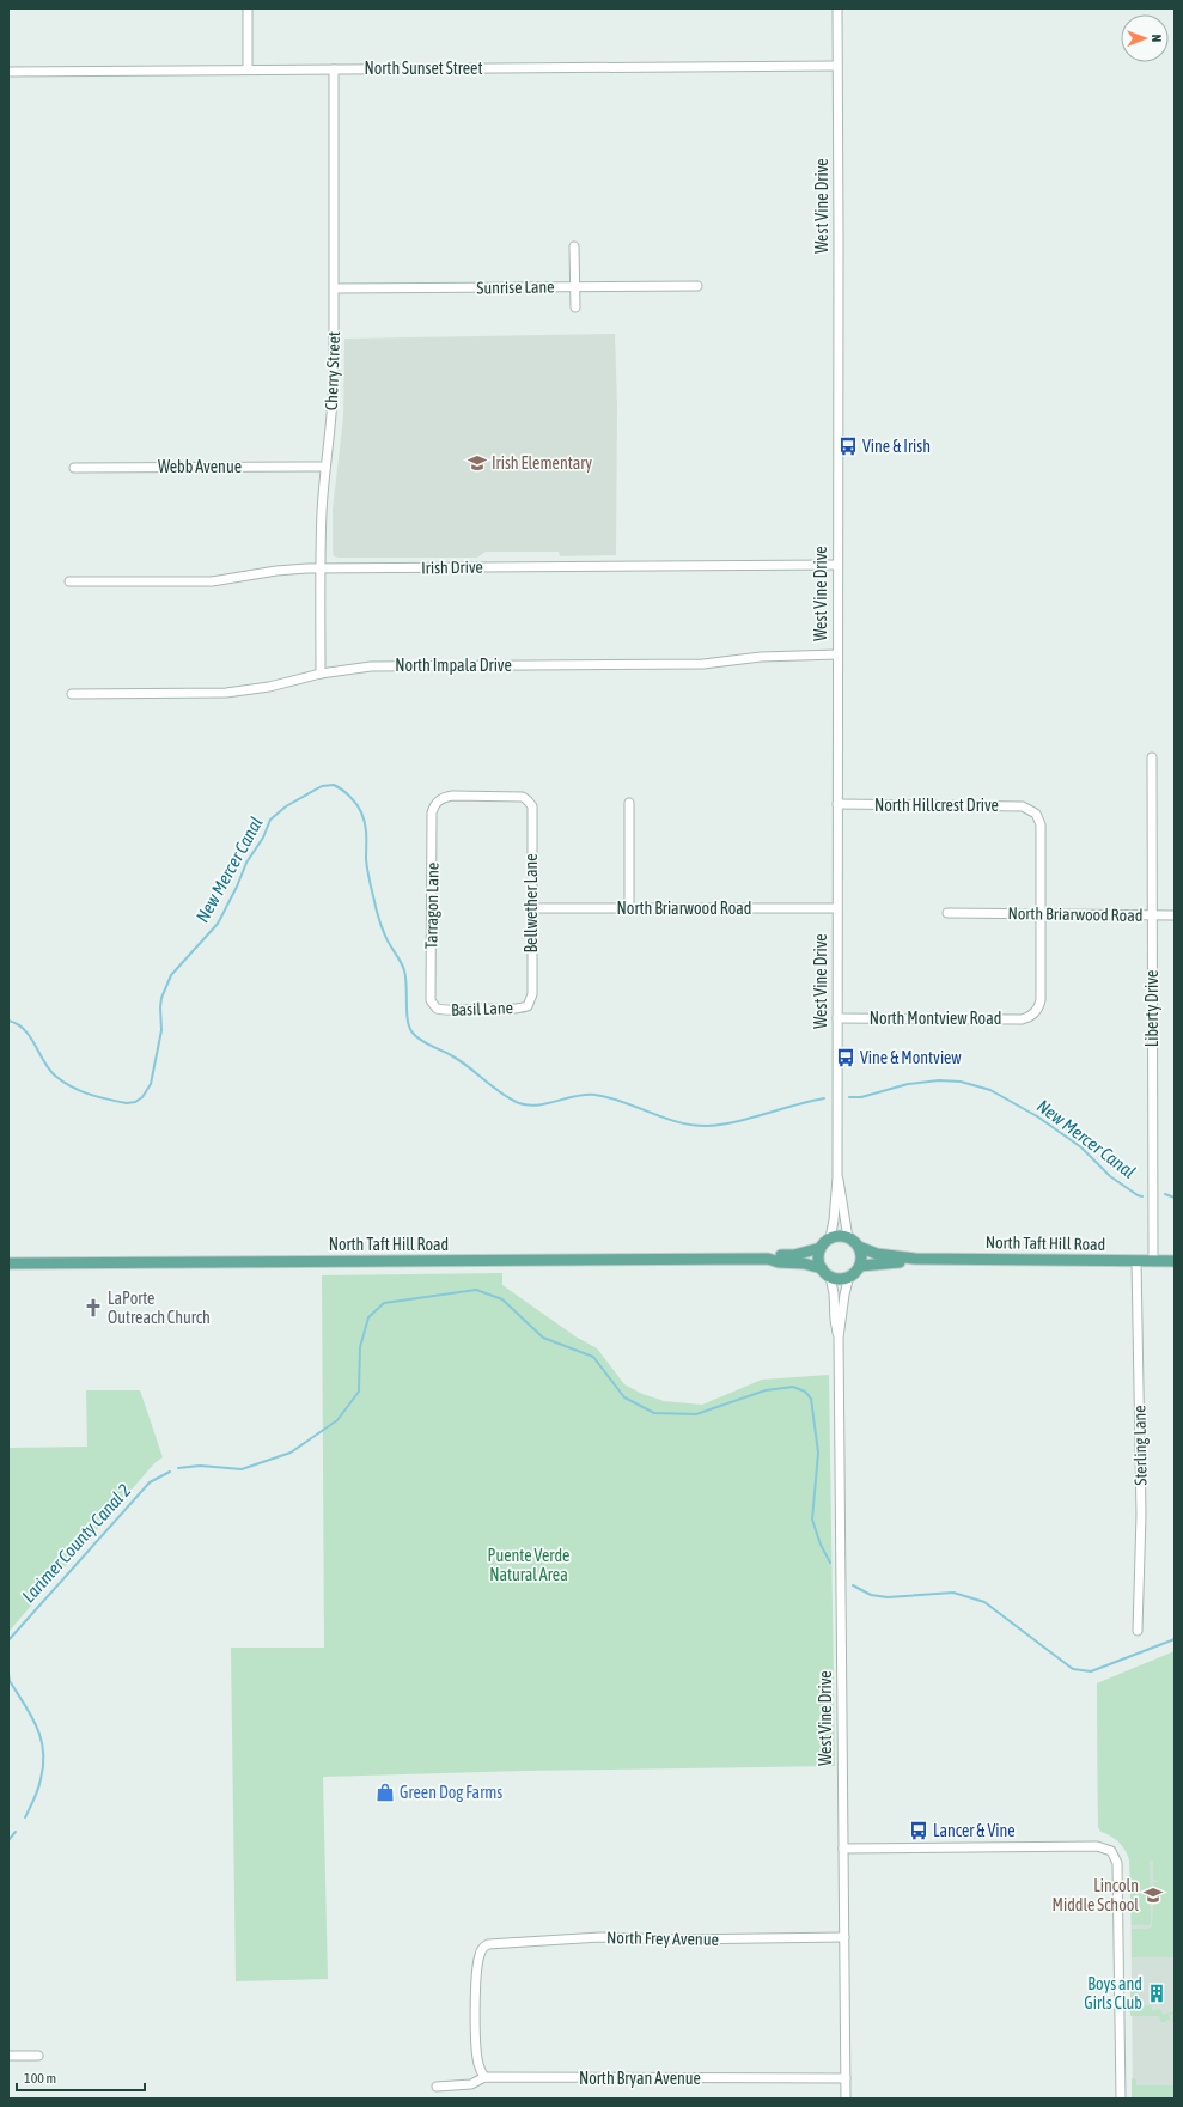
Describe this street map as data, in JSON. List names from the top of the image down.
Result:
{
  "streets": {
    "main road": ["North Taft Hill Road"],
    "street": [
      "North Sunset Street",
      "West Vine Drive",
      "Sunrise Lane",
      "Cherry Street",
      "Webb Avenue",
      "Irish Drive",
      "North Impala Drive",
      "North Hillcrest Drive",
      "Bellwether Lane",
      "Tarragon Lane",
      "North Briarwood Road",
      "Basil Lane",
      "Liberty Drive",
      "North Montview Road",
      "Sterling Lane",
      "North Frey Avenue",
      "North Bryan Avenue"
    ]
  },
  "crossings": [
    ["North Sunset Street", "West Vine Drive"],
    ["North Sunset Street", "Cherry Street"],
    ["West Vine Drive", "Irish Drive"],
    ["West Vine Drive", "North Impala Drive"],
    ["West Vine Drive", "North Hillcrest Drive"],
    ["West Vine Drive", "North Briarwood Road"],
    ["West Vine Drive", "North Montview Road"],
    ["West Vine Drive", "North Taft Hill Road"],
    ["West Vine Drive", "North Frey Avenue"],
    ["West Vine Drive", "North Bryan Avenue"],
    ["Sunrise Lane", "Cherry Street"],
    ["Cherry Street", "Webb Avenue"],
    ["Cherry Street", "Irish Drive"],
    ["Cherry Street", "North Impala Drive"],
    ["North Hillcrest Drive", "North Briarwood Road"],
    ["North Hillcrest Drive", "North Montview Road"],
    ["Bellwether Lane", "Tarragon Lane"],
    ["Bellwether Lane", "North Briarwood Road"],
    ["Bellwether Lane", "Basil Lane"],
    ["Tarragon Lane", "Basil Lane"],
    ["North Briarwood Road", "Liberty Drive"],
    ["North Briarwood Road", "North Montview Road"],
    ["Liberty Drive", "North Taft Hill Road"],
    ["North Taft Hill Road", "Sterling Lane"],
    ["North Frey Avenue", "North Bryan Avenue"]
  ],
  "water": ["New Mercer Canal", "Larimer County Canal 2"],
  "parks": ["Puente Verde Natural Area"],
  "places": {
    "bus stop": ["Vine & Irish", "Vine & Montview", "Lancer & Vine"],
    "school or university": ["Irish Elementary", "Lincoln Middle School"],
    "church": ["LaPorte Outreach Church"],
    "shop": ["Green Dog Farms"],
    "building": ["Boys and Girls Club"]
  },
  "scale_bar": "100 m",
  "north": "right"
}
